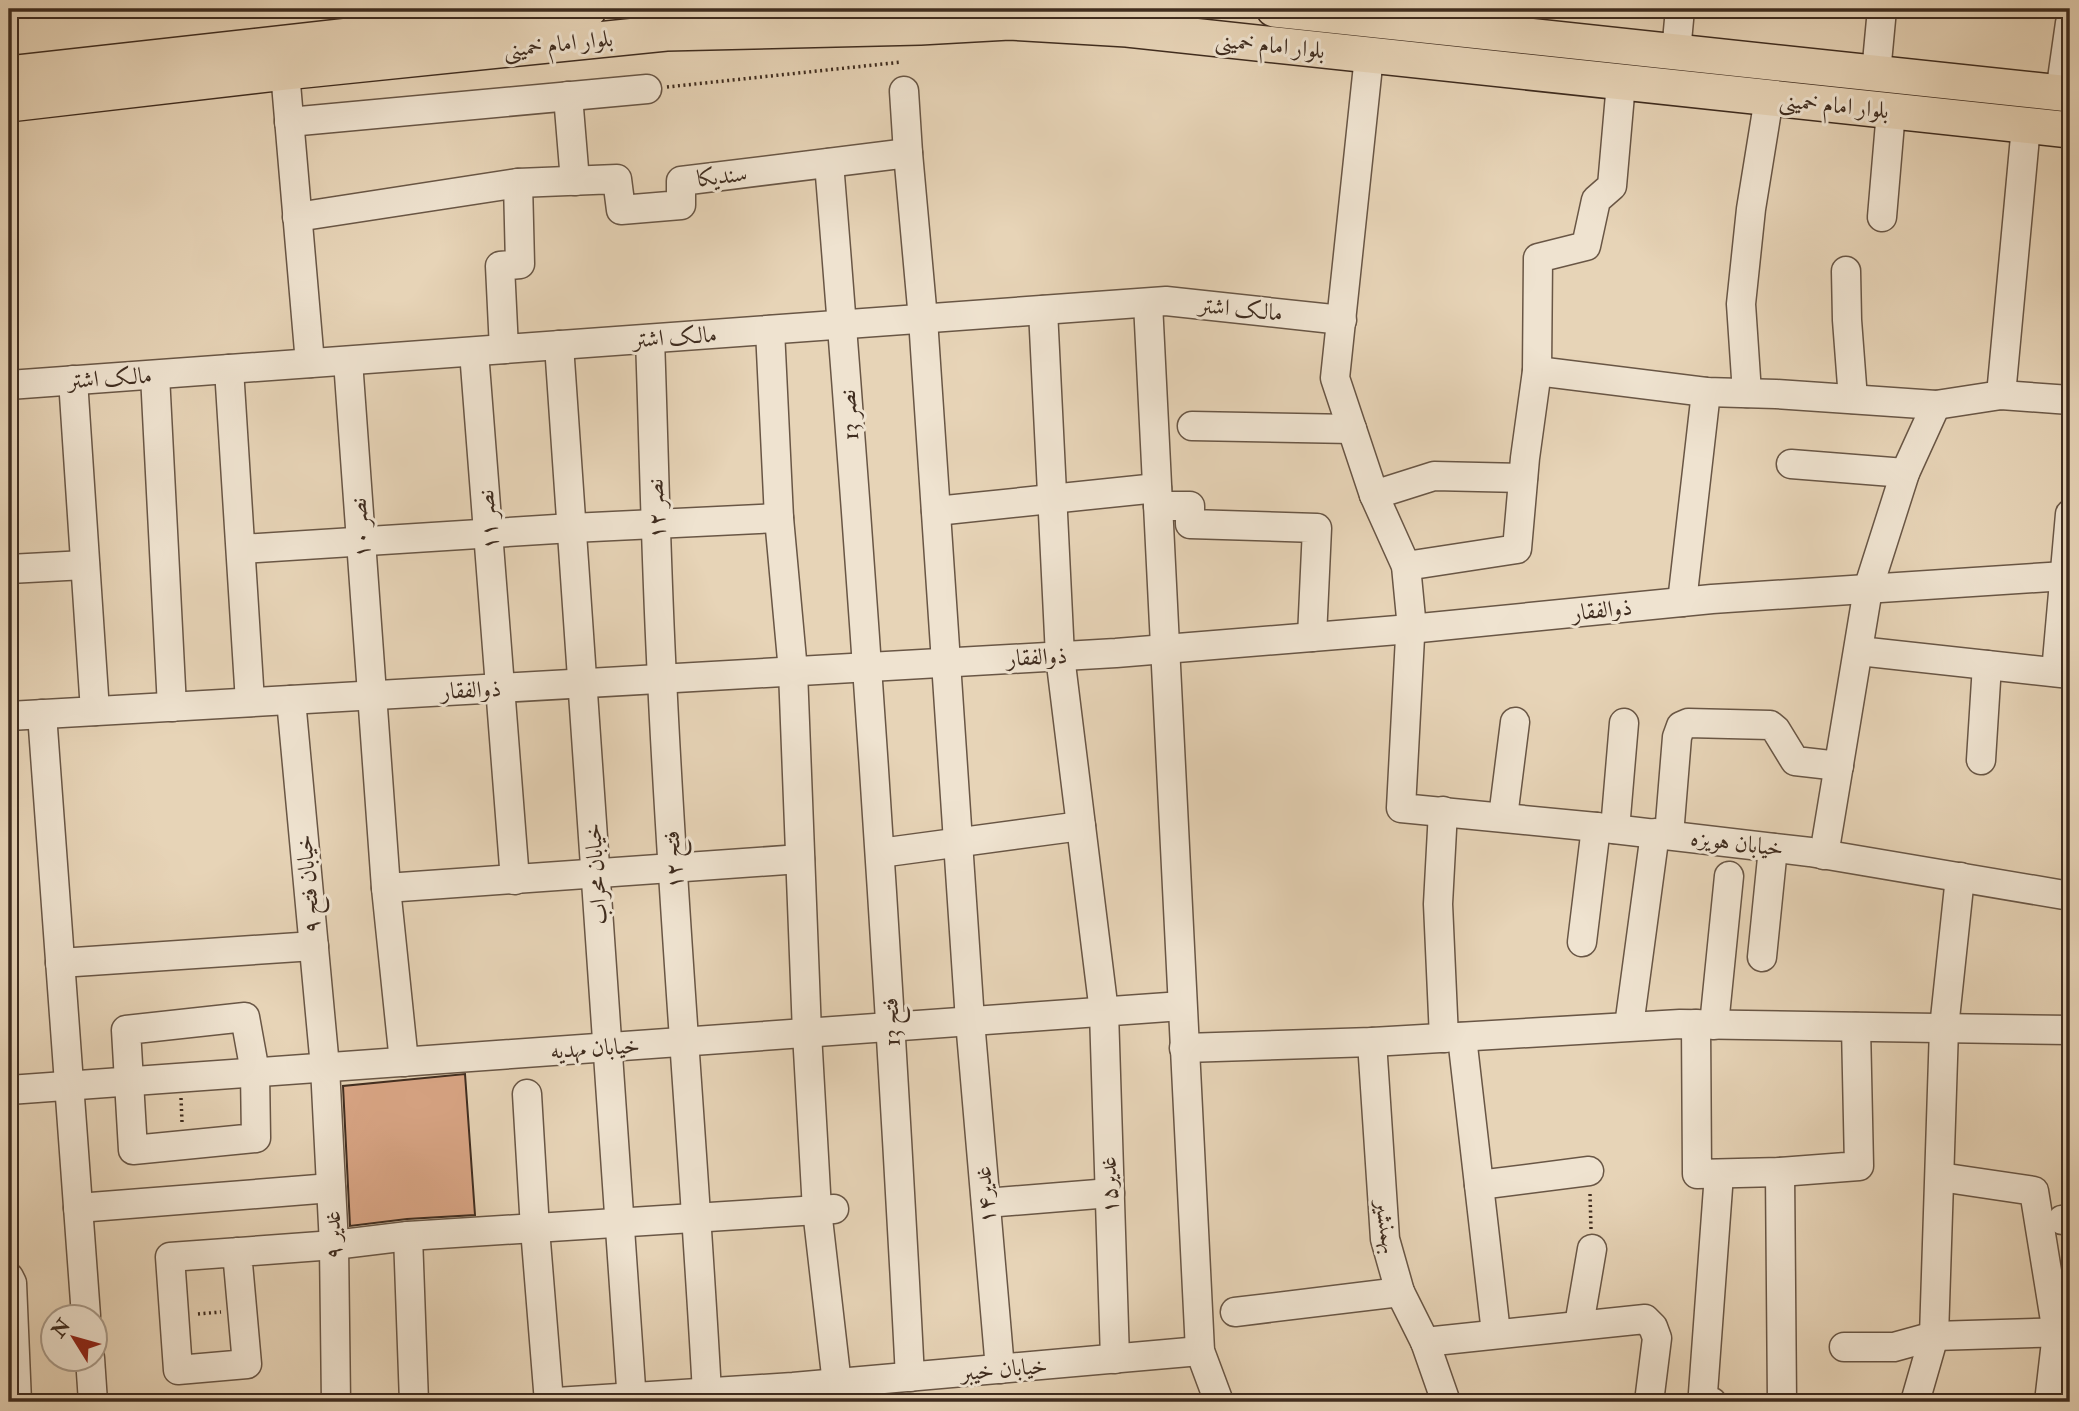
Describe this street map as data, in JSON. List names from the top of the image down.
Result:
{
  "streets": {
    "main road": ["بلوار امام خمینی"],
    "street": [
      "سندیکا",
      "مالک اشتر",
      "نصر 13",
      "نصر ۱۲",
      "نصر ۱۱",
      "نصر ۱۰",
      "ذوالفقار",
      "خیابان هویزه",
      "فتح ۱۲",
      "خیابان محراب",
      "خیابان فتح ۹",
      "فتح 13",
      "خیابان مهدیه",
      "غدیر۱۵",
      "غدیر۱۴",
      "بهمنشیر",
      "غدیر ۹",
      "خیابان خیبر"
    ]
  },
  "crossings": [
    ["سندیکا", "نصر 13"],
    ["مالک اشتر", "نصر 13"],
    ["مالک اشتر", "نصر ۱۲"],
    ["مالک اشتر", "نصر ۱۱"],
    ["مالک اشتر", "نصر ۱۰"],
    ["مالک اشتر", "خیابان محراب"],
    ["مالک اشتر", "غدیر۱۵"],
    ["مالک اشتر", "غدیر۱۴"],
    ["نصر 13", "ذوالفقار"],
    ["نصر 13", "فتح 13"],
    ["نصر ۱۲", "ذوالفقار"],
    ["نصر ۱۲", "فتح ۱۲"],
    ["نصر ۱۱", "ذوالفقار"],
    ["نصر ۱۰", "ذوالفقار"],
    ["نصر ۱۰", "خیابان مهدیه"],
    ["ذوالفقار", "خیابان هویزه"],
    ["ذوالفقار", "فتح ۱۲"],
    ["ذوالفقار", "خیابان محراب"],
    ["ذوالفقار", "خیابان فتح ۹"],
    ["ذوالفقار", "فتح 13"],
    ["ذوالفقار", "غدیر۱۵"],
    ["ذوالفقار", "غدیر۱۴"],
    ["فتح ۱۲", "خیابان مهدیه"],
    ["فتح ۱۲", "خیابان خیبر"],
    ["خیابان محراب", "خیابان مهدیه"],
    ["خیابان محراب", "خیابان خیبر"],
    ["خیابان فتح ۹", "خیابان مهدیه"],
    ["خیابان فتح ۹", "غدیر ۹"],
    ["فتح 13", "خیابان مهدیه"],
    ["فتح 13", "خیابان خیبر"],
    ["خیابان مهدیه", "غدیر۱۵"],
    ["خیابان مهدیه", "غدیر۱۴"],
    ["خیابان مهدیه", "غدیر ۹"],
    ["غدیر۱۵", "خیابان خیبر"],
    ["غدیر۱۴", "خیابان خیبر"]
  ],
  "north": "top left"
}
